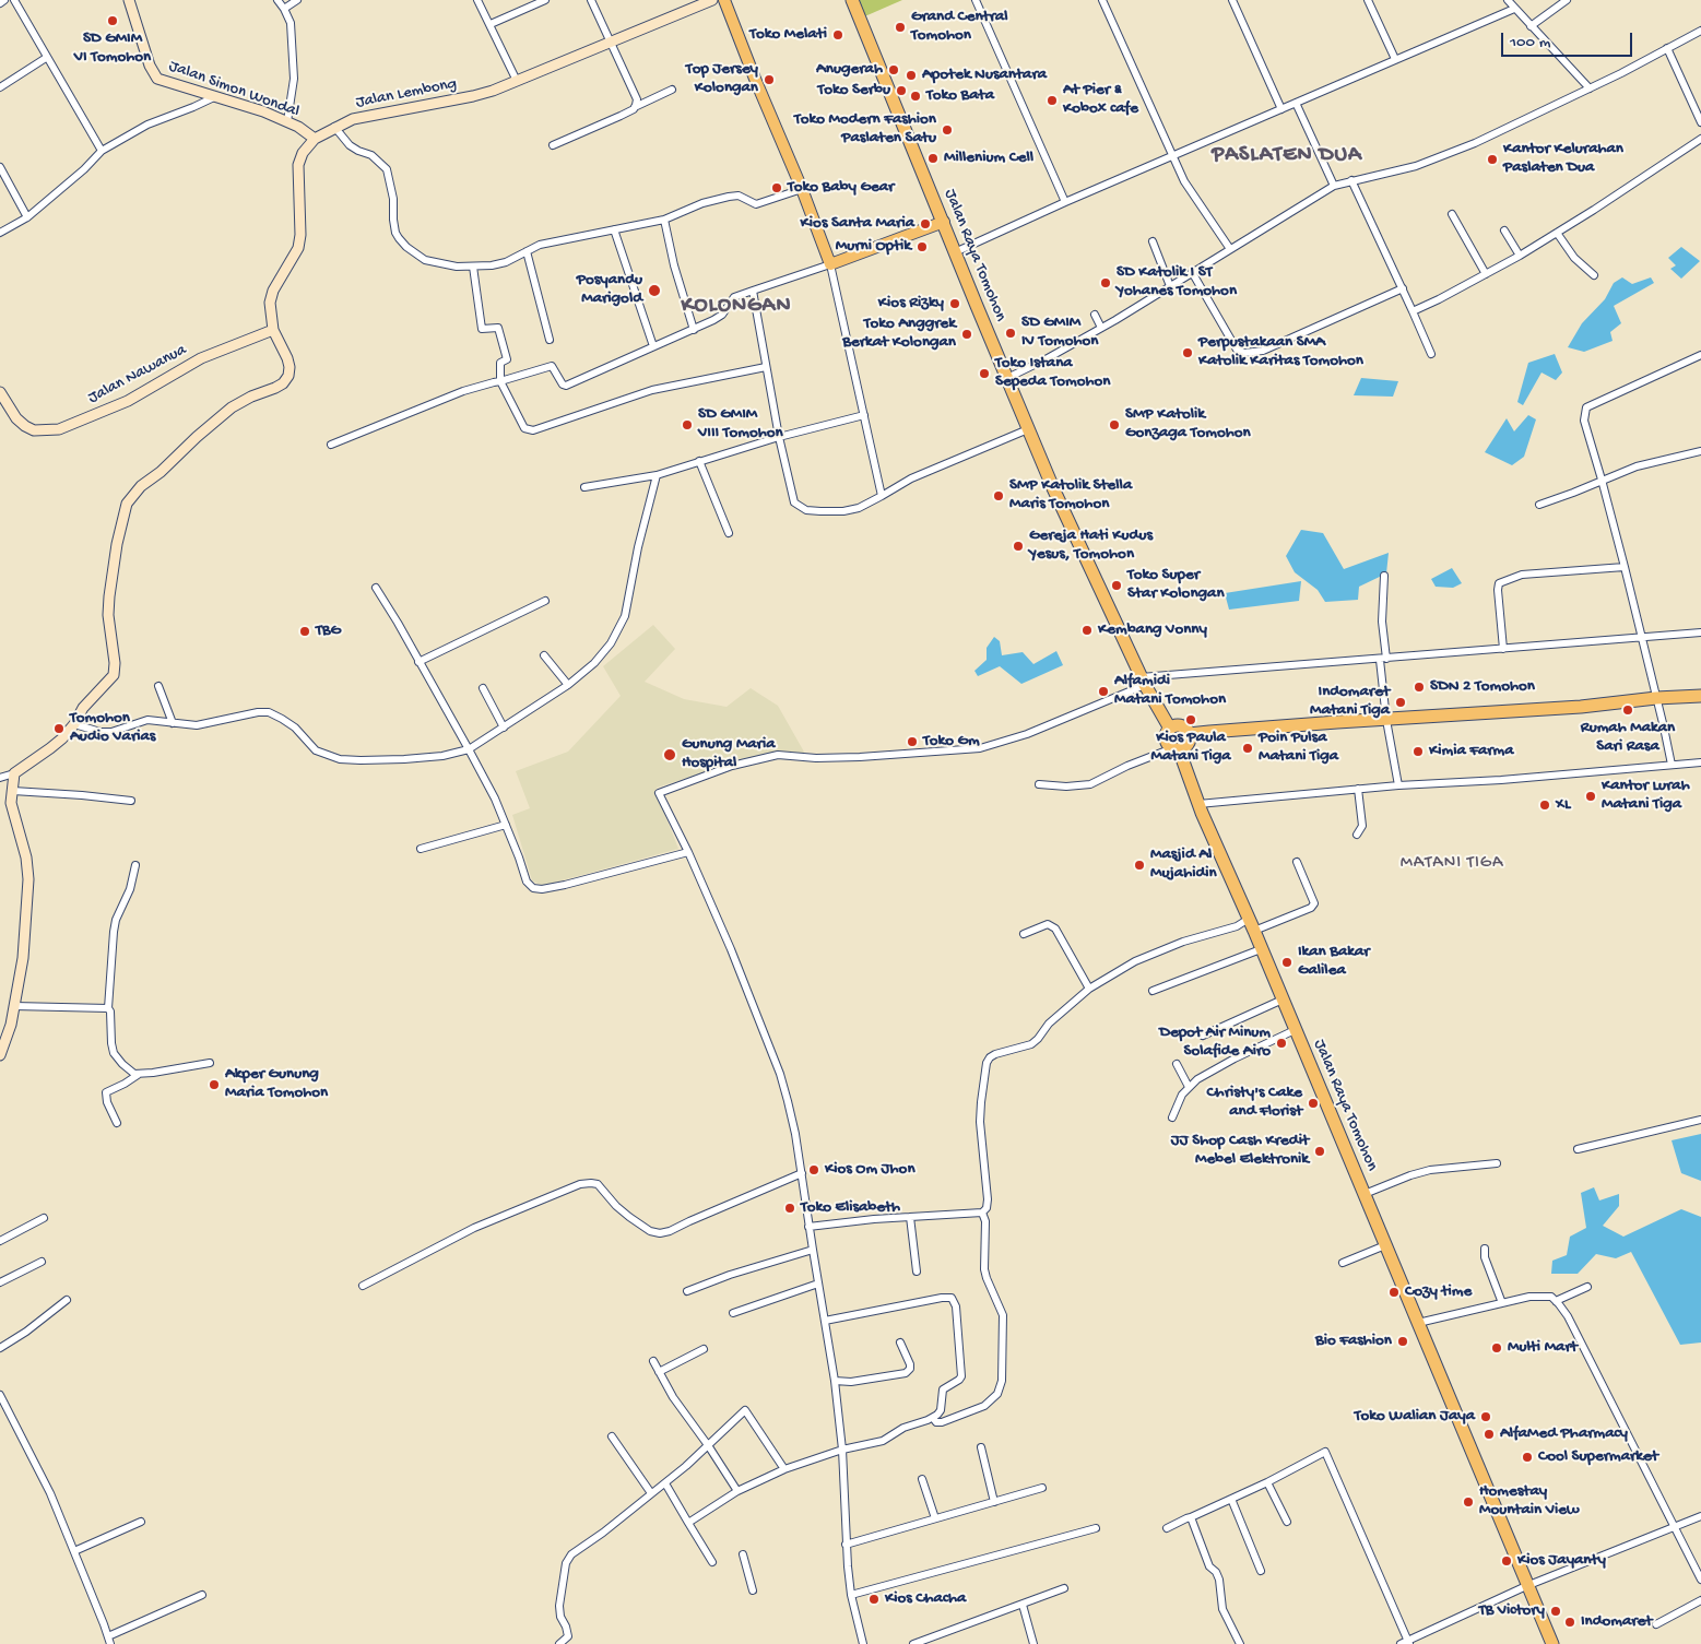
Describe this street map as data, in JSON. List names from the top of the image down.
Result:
{
  "streets": {
    "highway": ["Jalan Raya Tomohon"],
    "main road": ["Jalan Simon Wondal", "Jalan Lembong", "Jalan Nawanua"]
  },
  "crossings": [
    ["Jalan Simon Wondal", "Jalan Lembong"],
    ["Jalan Lembong", "Jalan Nawanua"]
  ],
  "districts": ["PASLATEN DUA", "KOLONGAN", "MATANI TIGA"],
  "places": [
    "SD GMIM VI Tomohon",
    "Grand Central Tomohon",
    "Toko Melati",
    "Anugerah",
    "Apotek Nusantara",
    "Top Jersey Kolongan",
    "Toko Serbu",
    "Toko Bata",
    "At Pier & Kobox cafe",
    "Toko Modern Fashion Paslaten Satu",
    "Millenium Cell",
    "Kantor Kelurahan Paslaten Dua",
    "Toko Baby Gear",
    "Kios Santa Maria",
    "Murni Optik",
    "SD Katolik I ST Yohanes Tomohon",
    "Posyandu Marigold",
    "Kios Rizky",
    "SD GMIM IV Tomohon",
    "Toko Anggrek Berkat Kolongan",
    "Perpustakaan SMA Katolik Karitas Tomohon",
    "Toko Istana Sepeda Tomohon",
    "SD GMIM VIII Tomohon",
    "SMP Katolik Gonzaga Tomohon",
    "SMP Katolik Stella Maris Tomohon",
    "Gereja Hati Kudus Yesus, Tomohon",
    "Toko Super Star Kolongan",
    "Kembang Vonny",
    "TBG",
    "SDN 2 Tomohon",
    "Alfamidi Matani Tomohon",
    "Indomaret Matani Tiga",
    "Rumah Makan Sari Rasa",
    "Kios Paula Matani Tiga",
    "Tomohon Audio Varias",
    "Toko Gm",
    "Poin Pulsa Matani Tiga",
    "Kimia Farma",
    "Gunung Maria Hospital",
    "Kantor Lurah Matani Tiga",
    "XL",
    "Masjid Al Mujahidin",
    "Ikan Bakar Galilea",
    "Depot Air Minum Solafide Airo",
    "Akper Gunung Maria Tomohon",
    "Christy's Cake and Florist",
    "JJ Shop Cash Kredit Mebel Elektronik",
    "Kios Om Jhon",
    "Toko Elisabeth",
    "Cozy time",
    "Bio Fashion",
    "Multi Mart",
    "Toko Walian Jaya",
    "AlfaMed Pharmacy",
    "Cool Supermarket",
    "Homestay Mountain View",
    "Kios Jayanty",
    "Kios Chacha",
    "TB Victory",
    "Indomaret"
  ],
  "scale_bar": "100 m"
}
